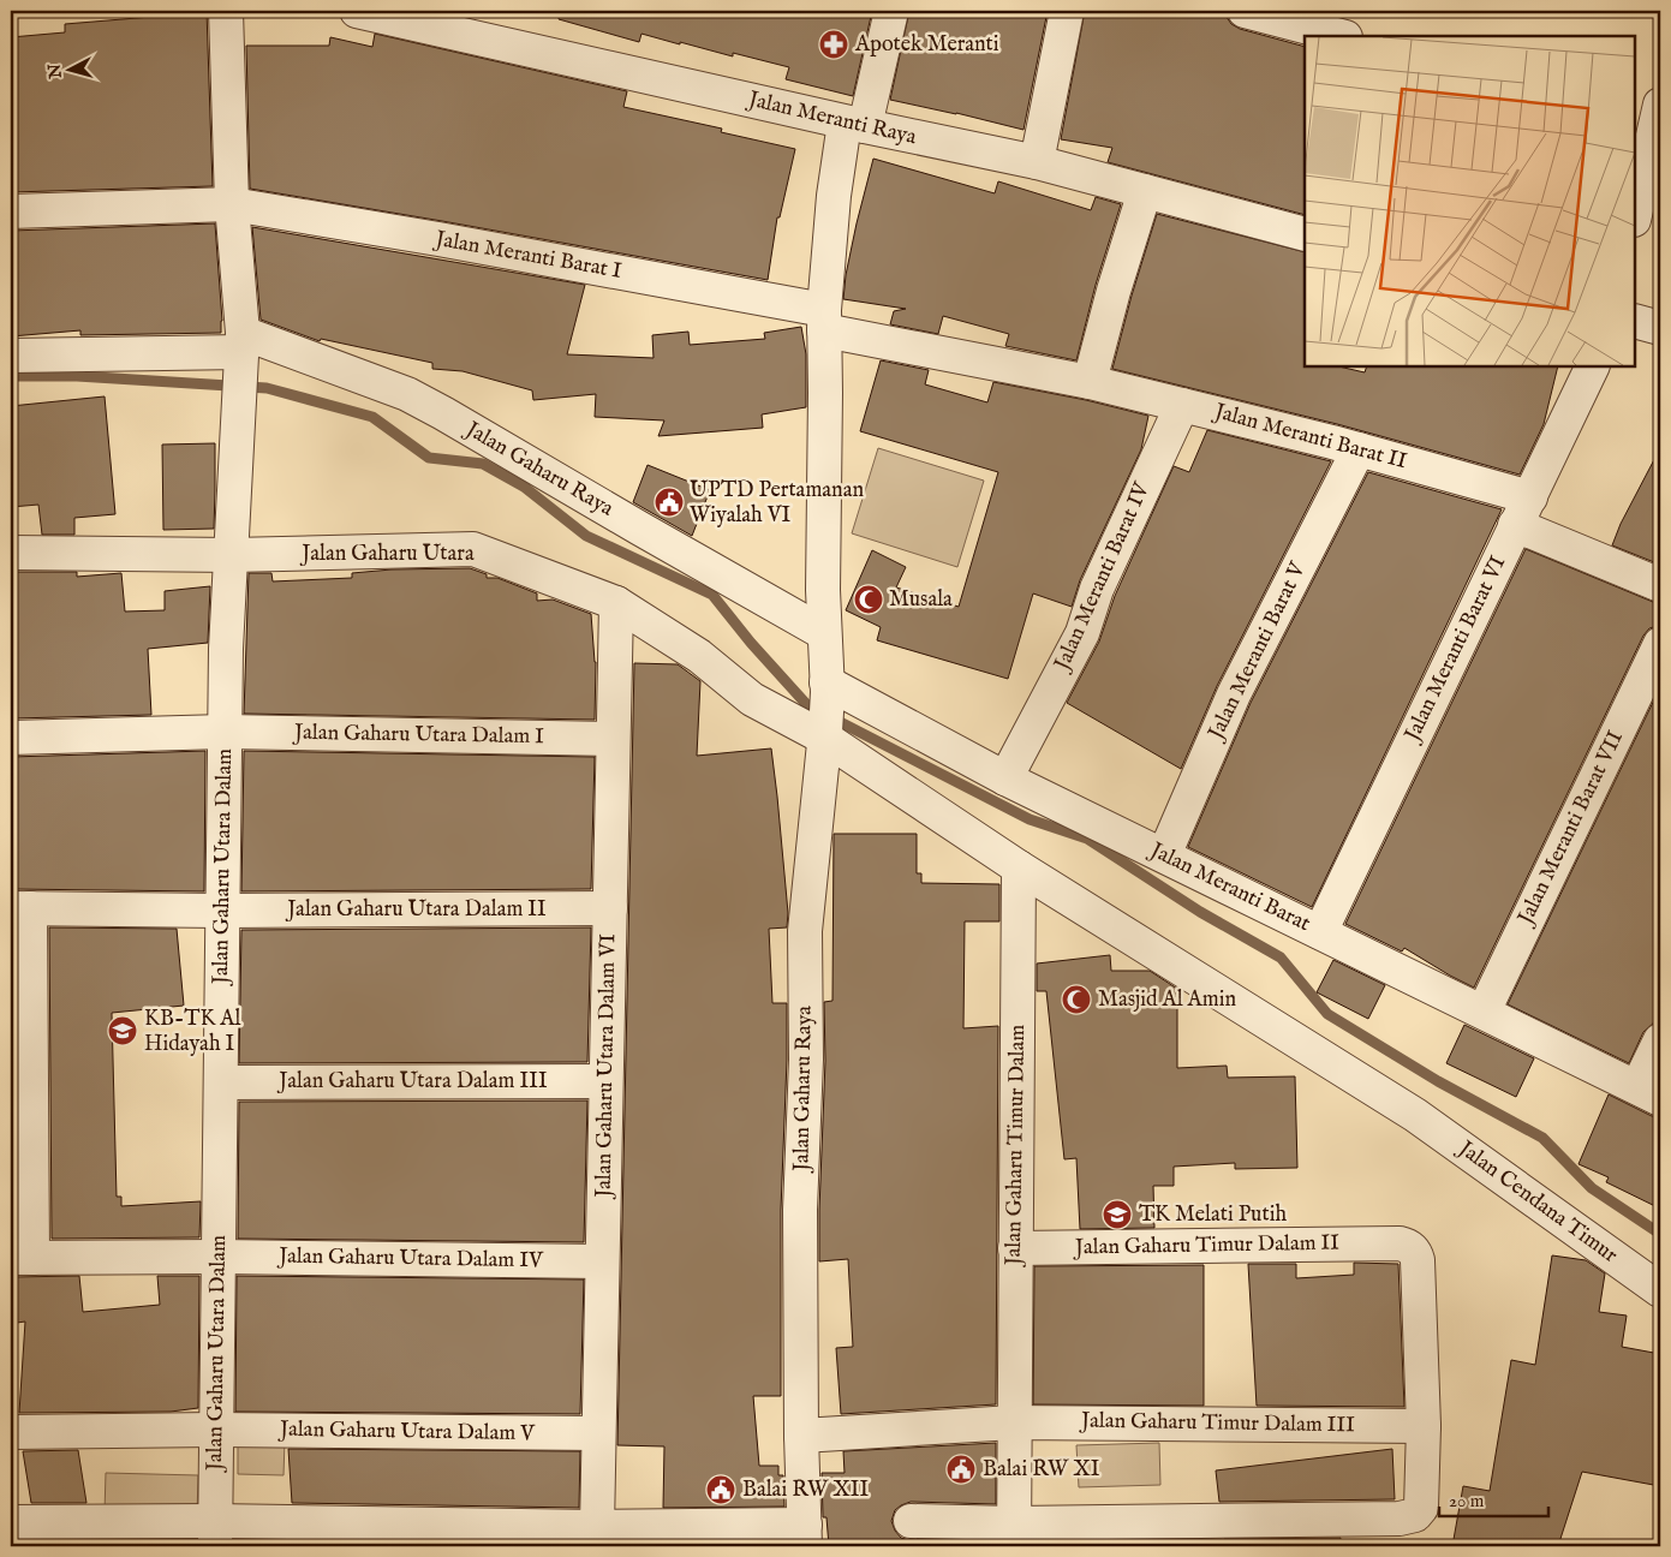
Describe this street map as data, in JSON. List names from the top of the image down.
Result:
{
  "streets": {
    "street": [
      "Jalan Meranti Raya",
      "Jalan Meranti Barat I",
      "Jalan Meranti Barat II",
      "Jalan Gaharu Raya",
      "Jalan Gaharu Utara",
      "Jalan Meranti Barat IV",
      "Jalan Meranti Barat VI",
      "Jalan Meranti Barat V",
      "Jalan Gaharu Utara Dalam I",
      "Jalan Meranti Barat VII",
      "Jalan Gaharu Utara Dalam",
      "Jalan Meranti Barat",
      "Jalan Gaharu Utara Dalam II",
      "Jalan Gaharu Utara Dalam VI",
      "Jalan Gaharu Utara Dalam III",
      "Jalan Gaharu Timur Dalam",
      "Jalan Cendana Timur",
      "Jalan Gaharu Timur Dalam II",
      "Jalan Gaharu Utara Dalam IV",
      "Jalan Gaharu Timur Dalam III",
      "Jalan Gaharu Utara Dalam V"
    ]
  },
  "crossings": [
    ["Jalan Meranti Raya", "Jalan Gaharu Raya"],
    ["Jalan Meranti Barat I", "Jalan Meranti Barat II"],
    ["Jalan Meranti Barat I", "Jalan Gaharu Raya"],
    ["Jalan Meranti Barat II", "Jalan Gaharu Raya"],
    ["Jalan Meranti Barat II", "Jalan Meranti Barat IV"],
    ["Jalan Meranti Barat II", "Jalan Meranti Barat VI"],
    ["Jalan Meranti Barat II", "Jalan Meranti Barat V"],
    ["Jalan Gaharu Raya", "Jalan Gaharu Utara"],
    ["Jalan Gaharu Raya", "Jalan Gaharu Utara Dalam"],
    ["Jalan Gaharu Raya", "Jalan Meranti Barat"],
    ["Jalan Gaharu Utara", "Jalan Gaharu Utara Dalam"],
    ["Jalan Gaharu Utara", "Jalan Gaharu Utara Dalam VI"],
    ["Jalan Meranti Barat IV", "Jalan Meranti Barat"],
    ["Jalan Meranti Barat VI", "Jalan Meranti Barat"],
    ["Jalan Meranti Barat V", "Jalan Meranti Barat"],
    ["Jalan Gaharu Utara Dalam I", "Jalan Gaharu Utara Dalam"],
    ["Jalan Gaharu Utara Dalam I", "Jalan Gaharu Utara Dalam VI"],
    ["Jalan Meranti Barat VII", "Jalan Meranti Barat"],
    ["Jalan Gaharu Utara Dalam", "Jalan Gaharu Utara Dalam II"],
    ["Jalan Gaharu Utara Dalam", "Jalan Gaharu Utara Dalam III"],
    ["Jalan Gaharu Utara Dalam", "Jalan Gaharu Utara Dalam IV"],
    ["Jalan Gaharu Utara Dalam", "Jalan Gaharu Utara Dalam V"],
    ["Jalan Gaharu Utara Dalam II", "Jalan Gaharu Utara Dalam VI"],
    ["Jalan Gaharu Utara Dalam VI", "Jalan Gaharu Utara Dalam III"],
    ["Jalan Gaharu Utara Dalam VI", "Jalan Gaharu Utara Dalam IV"],
    ["Jalan Gaharu Utara Dalam VI", "Jalan Gaharu Utara Dalam V"],
    ["Jalan Gaharu Timur Dalam", "Jalan Cendana Timur"],
    ["Jalan Gaharu Timur Dalam", "Jalan Gaharu Timur Dalam II"],
    ["Jalan Gaharu Timur Dalam", "Jalan Gaharu Timur Dalam III"],
    ["Jalan Gaharu Timur Dalam II", "Jalan Gaharu Timur Dalam III"]
  ],
  "places": {
    "pharmacy": ["Apotek Meranti"],
    "public building": ["UPTD Pertamanan Wiyalah VI", "Balai RW XI", "Balai RW XII"],
    "mosque": ["Musala", "Masjid Al Amin"],
    "school or university": ["KB-TK Al Hidayah I", "TK Melati Putih"]
  },
  "scale_bar": "20 m",
  "north": "left"
}
